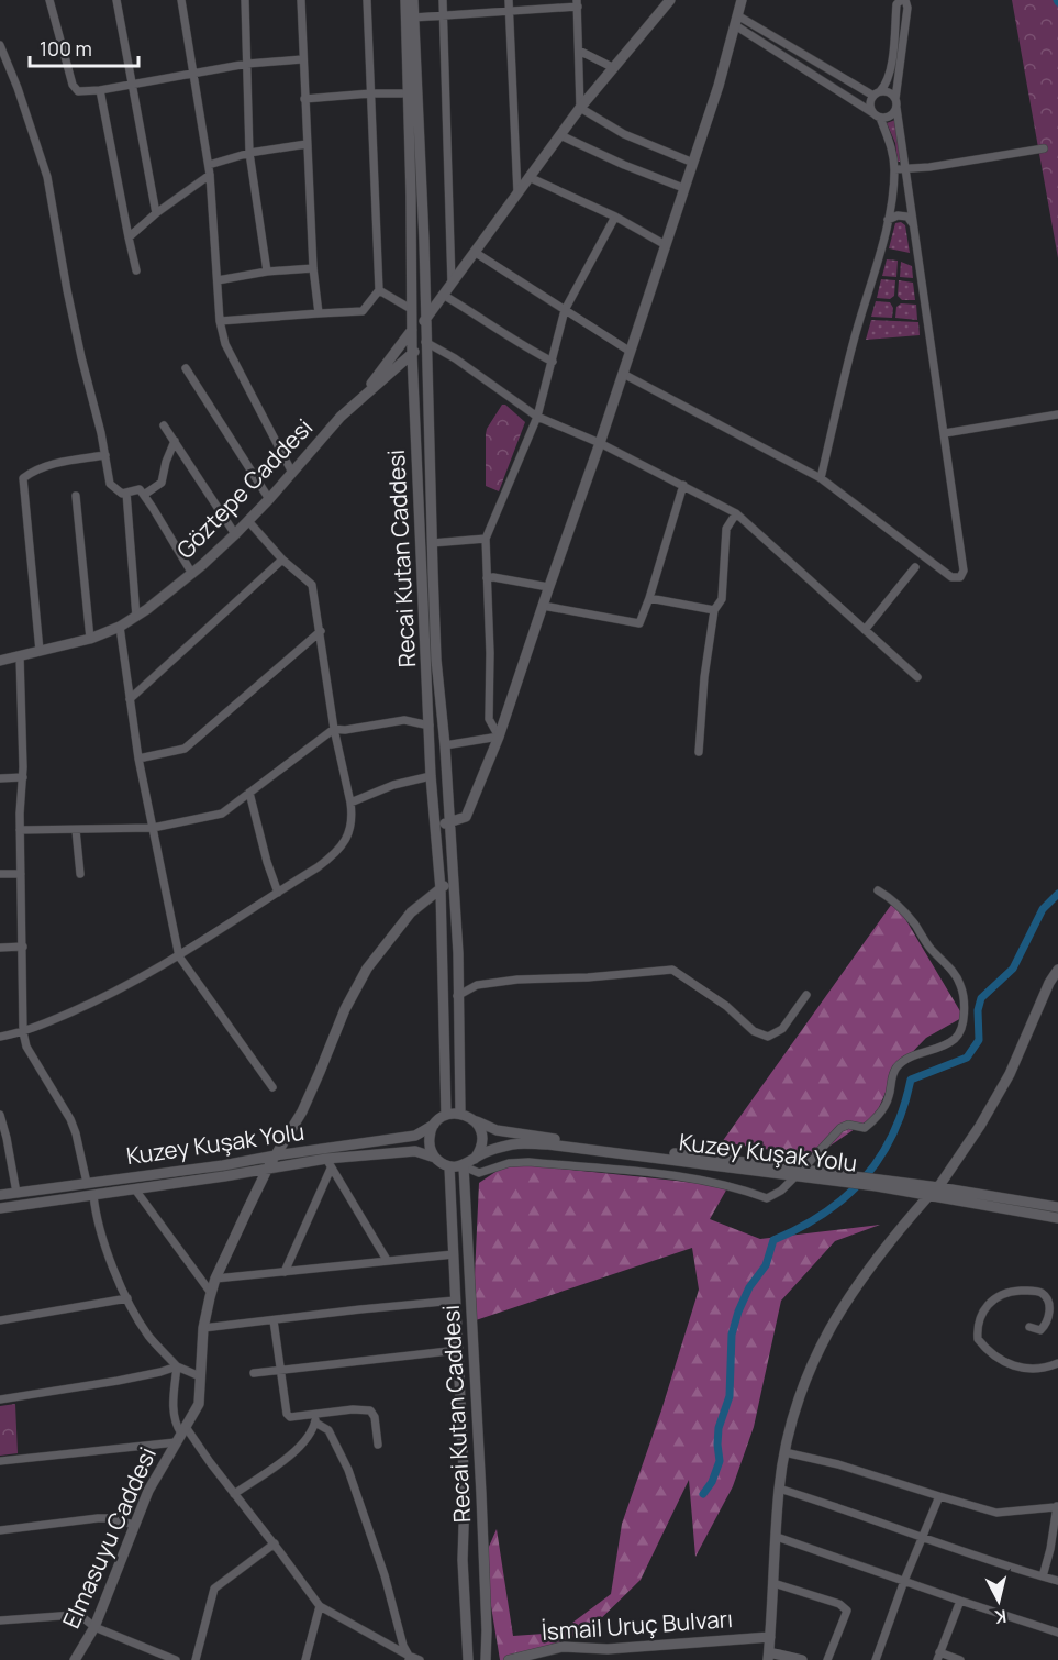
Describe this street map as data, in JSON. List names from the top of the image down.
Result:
{
  "streets": {
    "main road": [
      "Göztepe Caddesi",
      "Recai Kutan Caddesi",
      "Kuzey Kuşak Yolu",
      "Elmasuyu Caddesi",
      "İsmail Uruç Bulvarı"
    ]
  },
  "crossings": [
    ["Göztepe Caddesi", "Recai Kutan Caddesi"],
    ["Recai Kutan Caddesi", "Kuzey Kuşak Yolu"],
    ["Recai Kutan Caddesi", "Elmasuyu Caddesi"],
    ["Kuzey Kuşak Yolu", "Elmasuyu Caddesi"]
  ],
  "scale_bar": "100 m",
  "north": "bottom"
}
